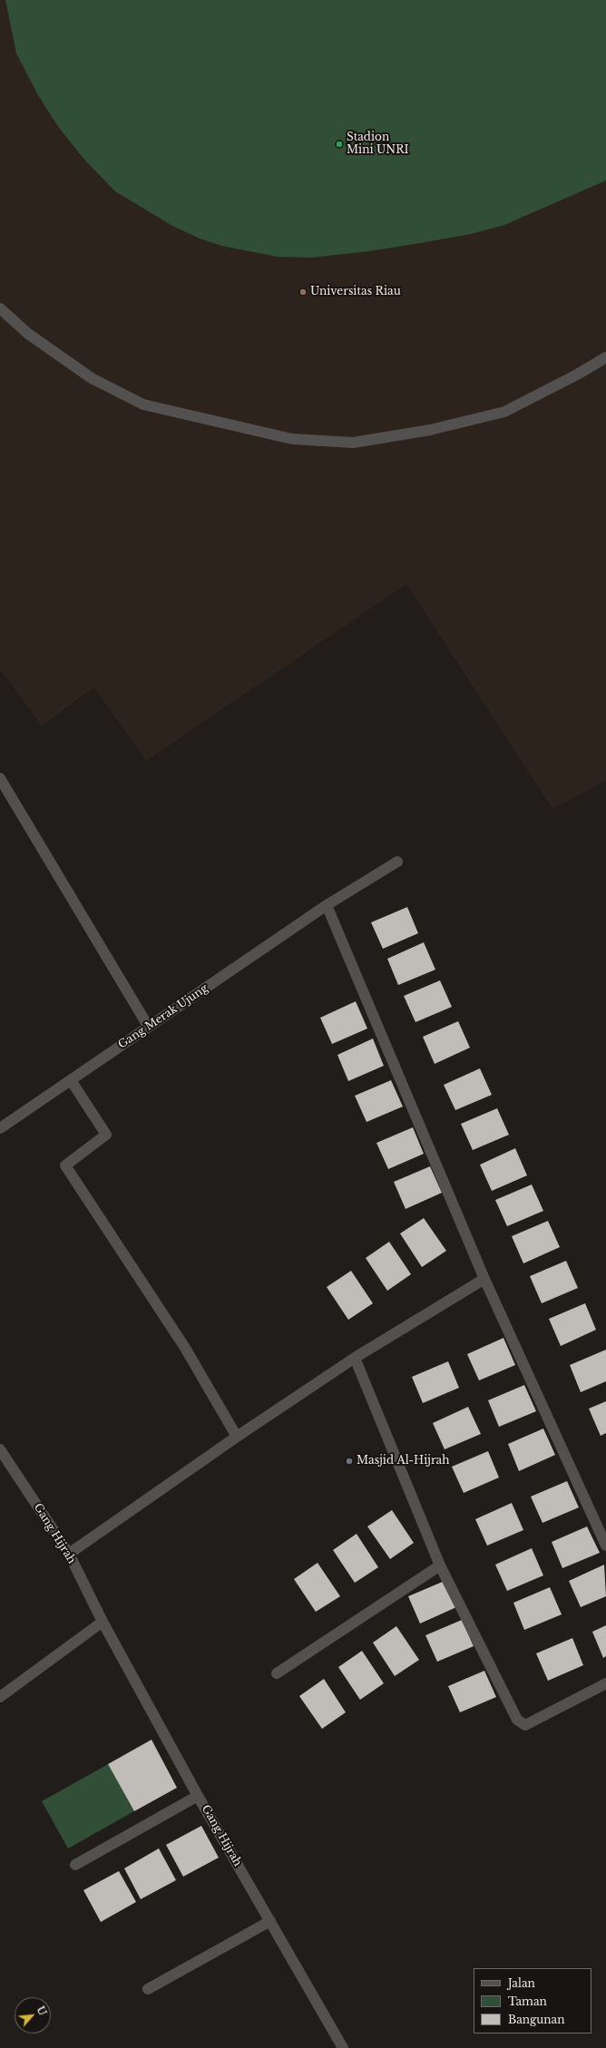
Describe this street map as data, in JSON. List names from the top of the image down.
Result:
{
  "streets": {
    "street": ["Gang Merak Ujung", "Gang Hijrah"]
  },
  "places": ["Stadion Mini UNRI", "Universitas Riau", "Masjid Al-Hijrah"],
  "legend": ["Jalan", "Taman", "Bangunan"],
  "north": "top right"
}
